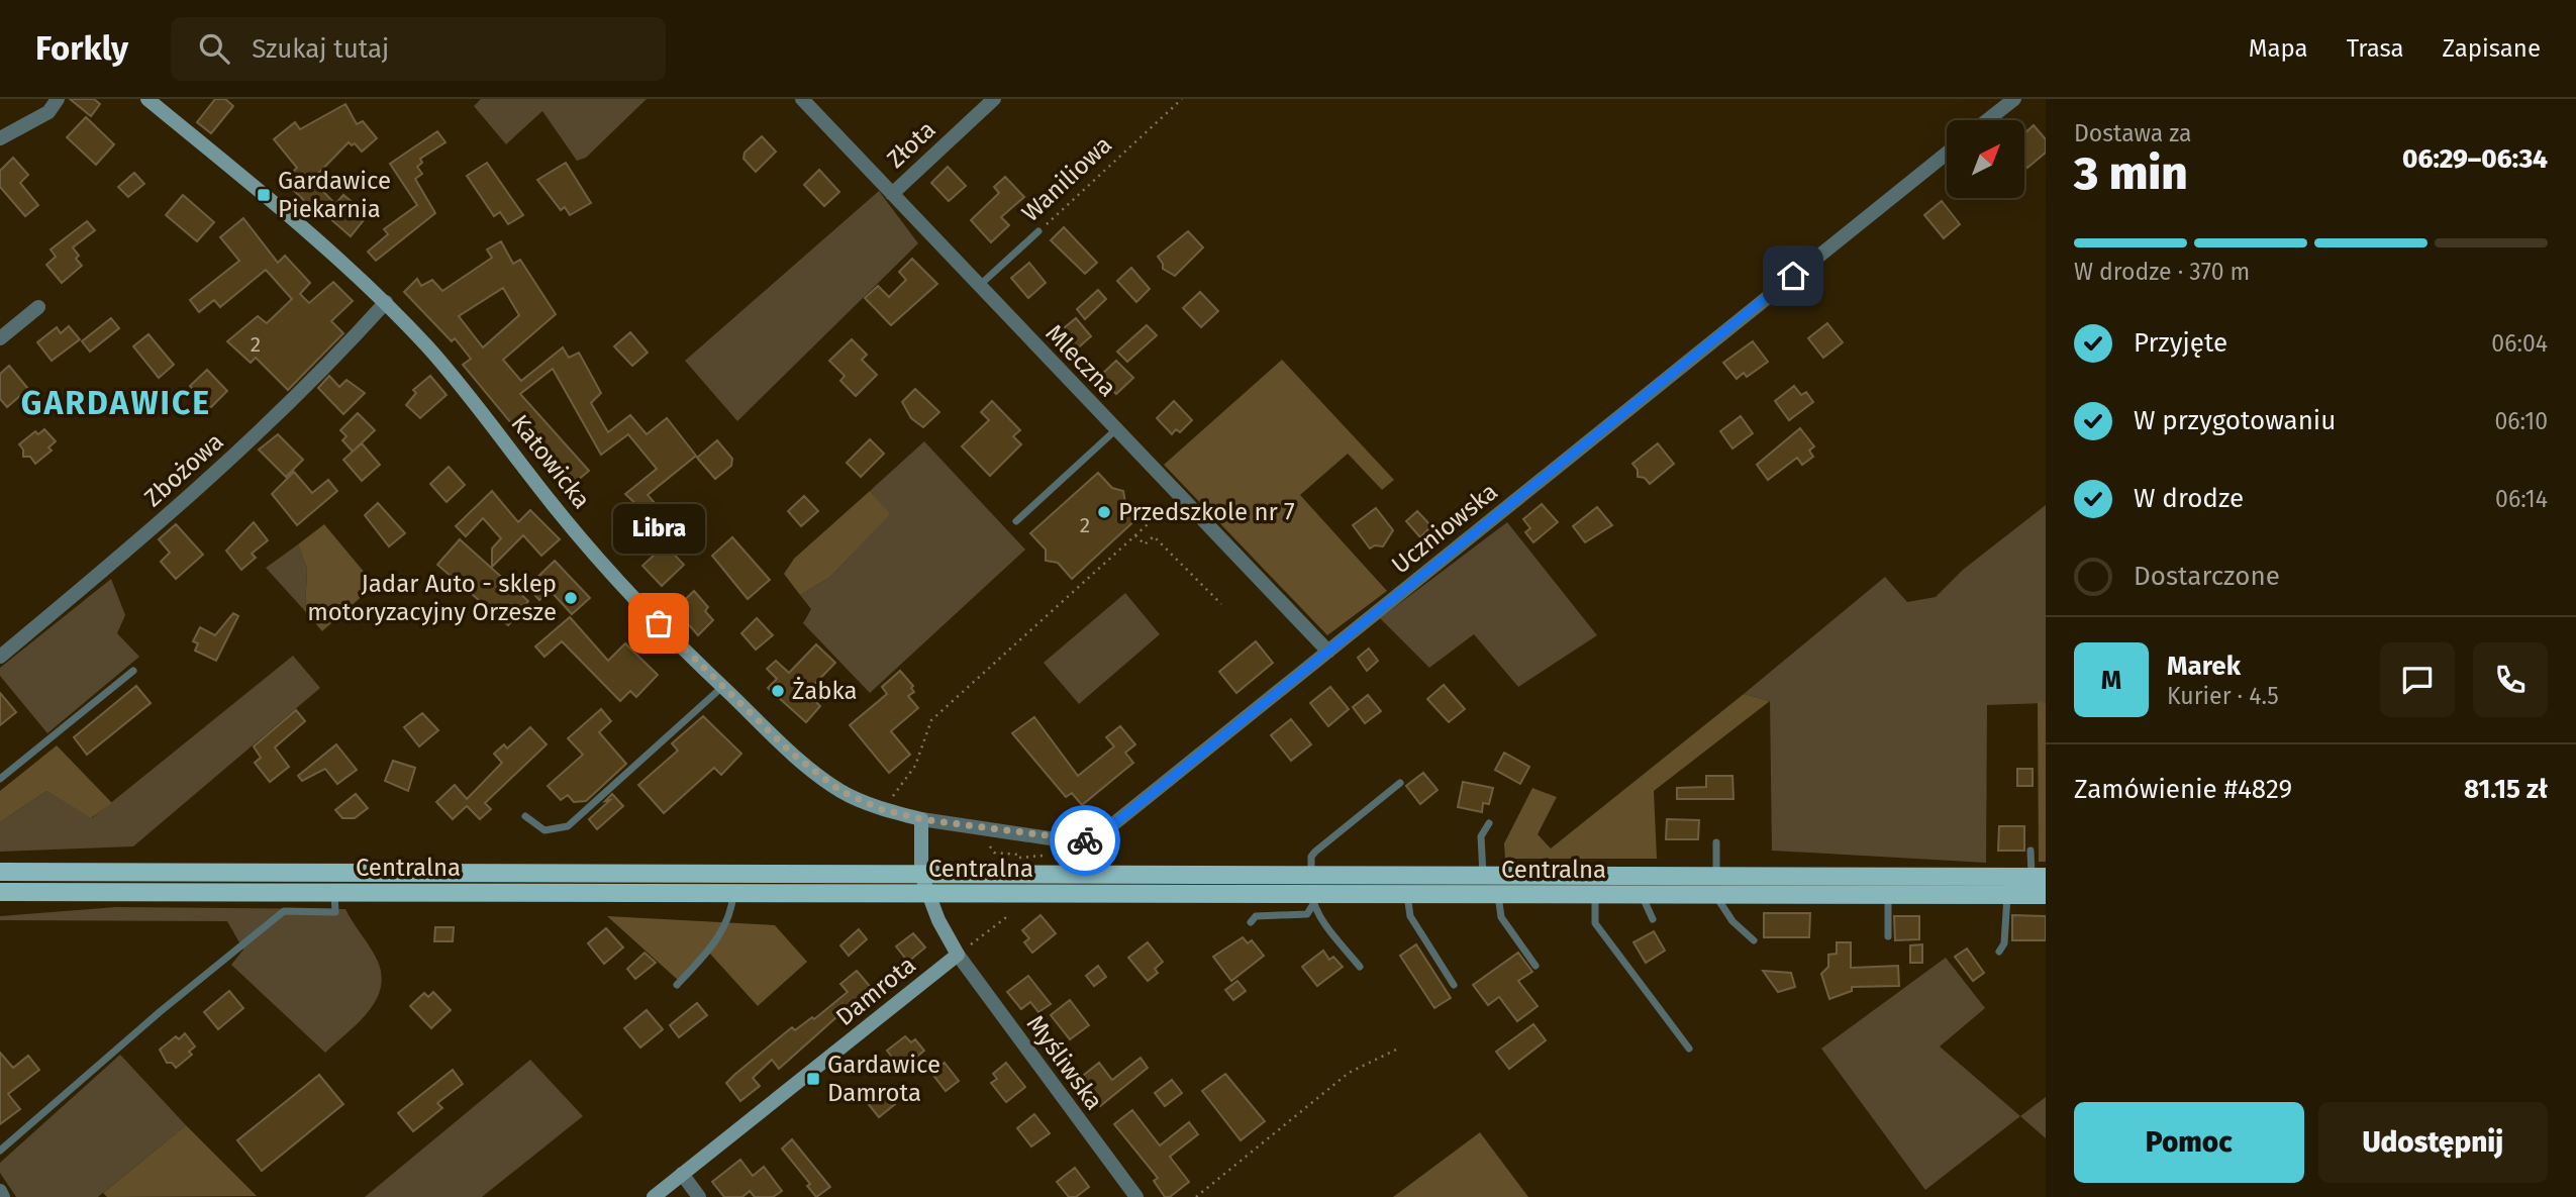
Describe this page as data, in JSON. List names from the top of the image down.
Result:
{
  "streets": {
    "main road": ["Centralna"],
    "street": [
      "Złota",
      "Mleczna",
      "Katowicka",
      "Zbożowa",
      "Uczniowska",
      "Damrota",
      "Myśliwska"
    ],
    "lane": ["Waniliowa"]
  },
  "crossings": [
    ["Złota", "Mleczna"],
    ["Waniliowa", "Mleczna"],
    ["Mleczna", "Uczniowska"],
    ["Katowicka", "Zbożowa"],
    ["Katowicka", "Uczniowska"],
    ["Damrota", "Myśliwska"]
  ],
  "districts": ["GARDAWICE"],
  "places": {
    "transit": ["Gardawice Piekarnia", "Gardawice Damrota"],
    "other": [
      "Przedszkole nr 7",
      "Jadar Auto - sklep motoryzacyjny Orzesze",
      "Libra",
      "Żabka"
    ]
  },
  "house_numbers": ["2", "2"],
  "north": "top right",
  "page": {
    "header": "Forkly",
    "search": "Szukaj tutaj",
    "nav": ["Mapa", "Trasa", "Zapisane"],
    "heading": ["3 min", "Dostawa za", "06:29–06:34"],
    "panel": [
      "Marek",
      "Kurier · 4.5",
      "Zamówienie #4829",
      "81.15 zł"
    ],
    "bar": "W drodze · 370 m",
    "list": [
      ["Przyjęte", "06:04"],
      ["W przygotowaniu", "06:10"],
      ["W drodze", "06:14"],
      "Dostarczone"
    ],
    "bubble": "Libra",
    "round": "M",
    "buttons": ["Pomoc", "Udostępnij"]
  }
}
